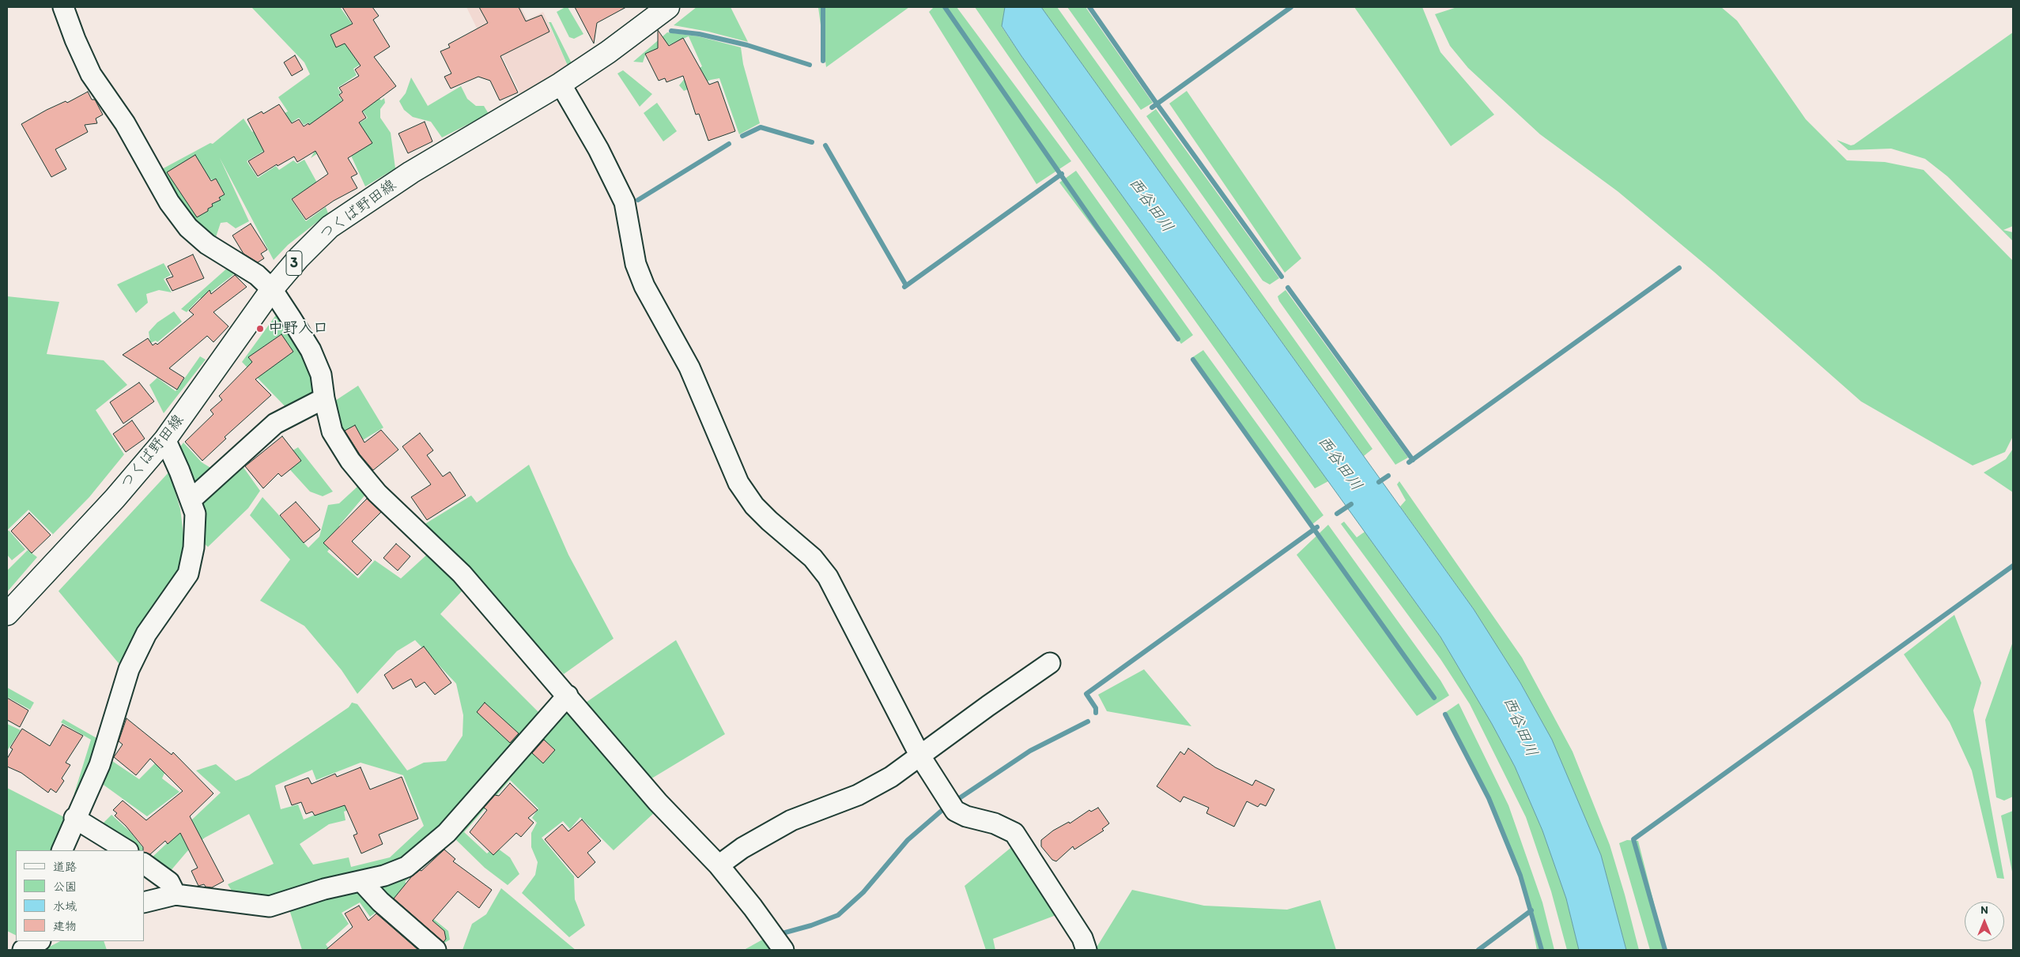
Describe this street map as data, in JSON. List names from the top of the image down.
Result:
{
  "streets": {
    "main road": ["つくば野田線", "3"]
  },
  "water": ["西谷田川"],
  "places": ["中野入口"],
  "legend": [
    "道路",
    "公園",
    "水域",
    "建物"
  ],
  "north": "top"
}
